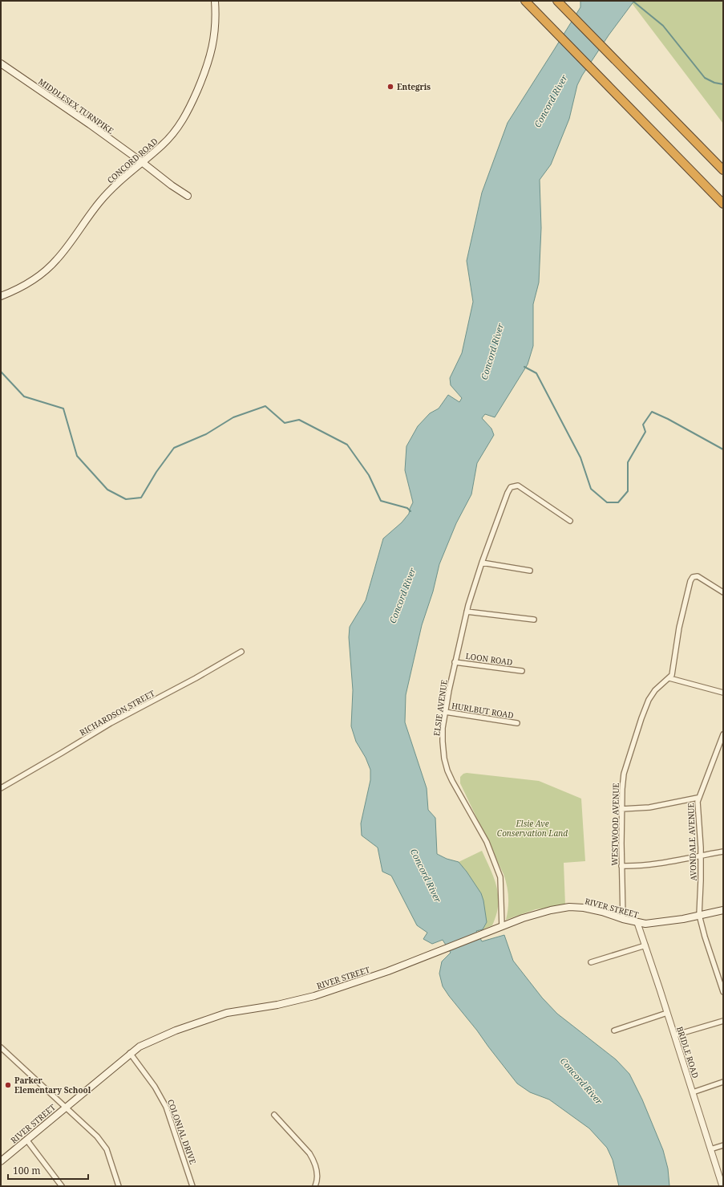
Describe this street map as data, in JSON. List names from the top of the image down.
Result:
{
  "streets": {
    "main road": ["MIDDLESEX TURNPIKE", "CONCORD ROAD", "RIVER STREET"],
    "street": [
      "LOON ROAD",
      "ELSIE AVENUE",
      "HURLBUT ROAD",
      "RICHARDSON STREET",
      "WESTWOOD AVENUE",
      "AVONDALE AVENUE",
      "BRIDLE ROAD",
      "COLONIAL DRIVE"
    ]
  },
  "crossings": [
    ["MIDDLESEX TURNPIKE", "CONCORD ROAD"],
    ["LOON ROAD", "ELSIE AVENUE"],
    ["ELSIE AVENUE", "HURLBUT ROAD"],
    ["ELSIE AVENUE", "RIVER STREET"],
    ["WESTWOOD AVENUE", "RIVER STREET"],
    ["AVONDALE AVENUE", "RIVER STREET"],
    ["RIVER STREET", "BRIDLE ROAD"],
    ["RIVER STREET", "COLONIAL DRIVE"]
  ],
  "water": ["Concord River"],
  "parks": ["Elsie Ave Conservation Land"],
  "places": ["Entegris", "Parker Elementary School"],
  "scale_bar": "100 m"
}
